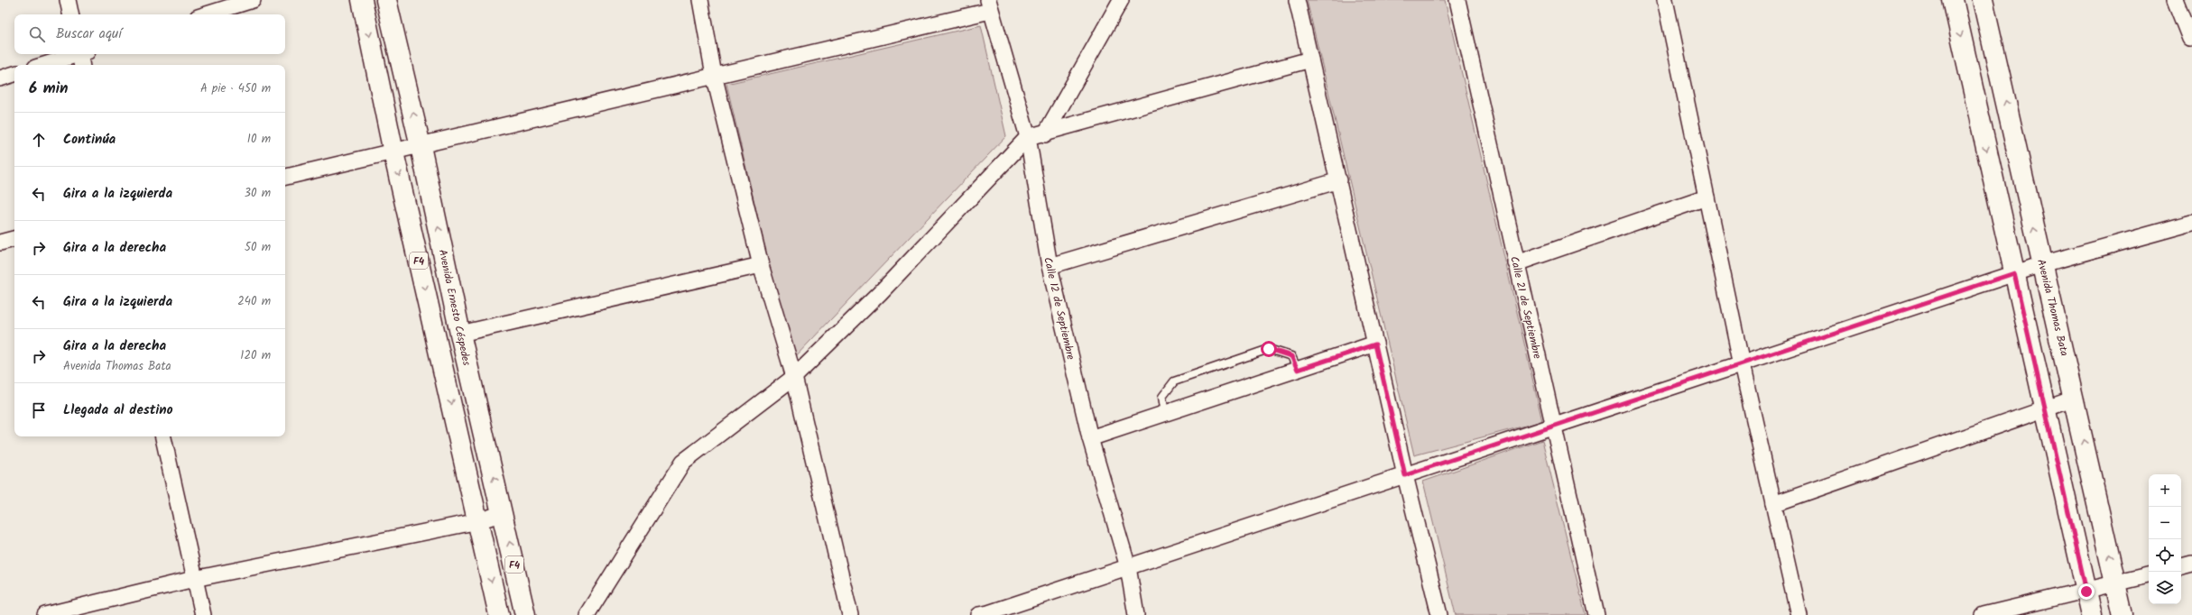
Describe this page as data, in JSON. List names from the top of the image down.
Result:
{
  "streets": {
    "main road": ["F4", "Avenida Ernesto Céspedes", "Avenida Thomas Bata"],
    "street": ["Calle 21 de Septiembre", "Calle 12 de Septiembre"]
  },
  "page": {
    "search": "Buscar aquí",
    "heading": ["6 min", "A pie · 450 m"],
    "list": [
      ["Continúa", "10 m"],
      ["Gira a la izquierda", "30 m"],
      ["Gira a la derecha", "50 m"],
      ["Gira a la izquierda", "240 m"],
      ["Gira a la derecha", "Avenida Thomas Bata", "120 m"],
      "Llegada al destino"
    ],
    "map_buttons": ["+", "−"]
  }
}
